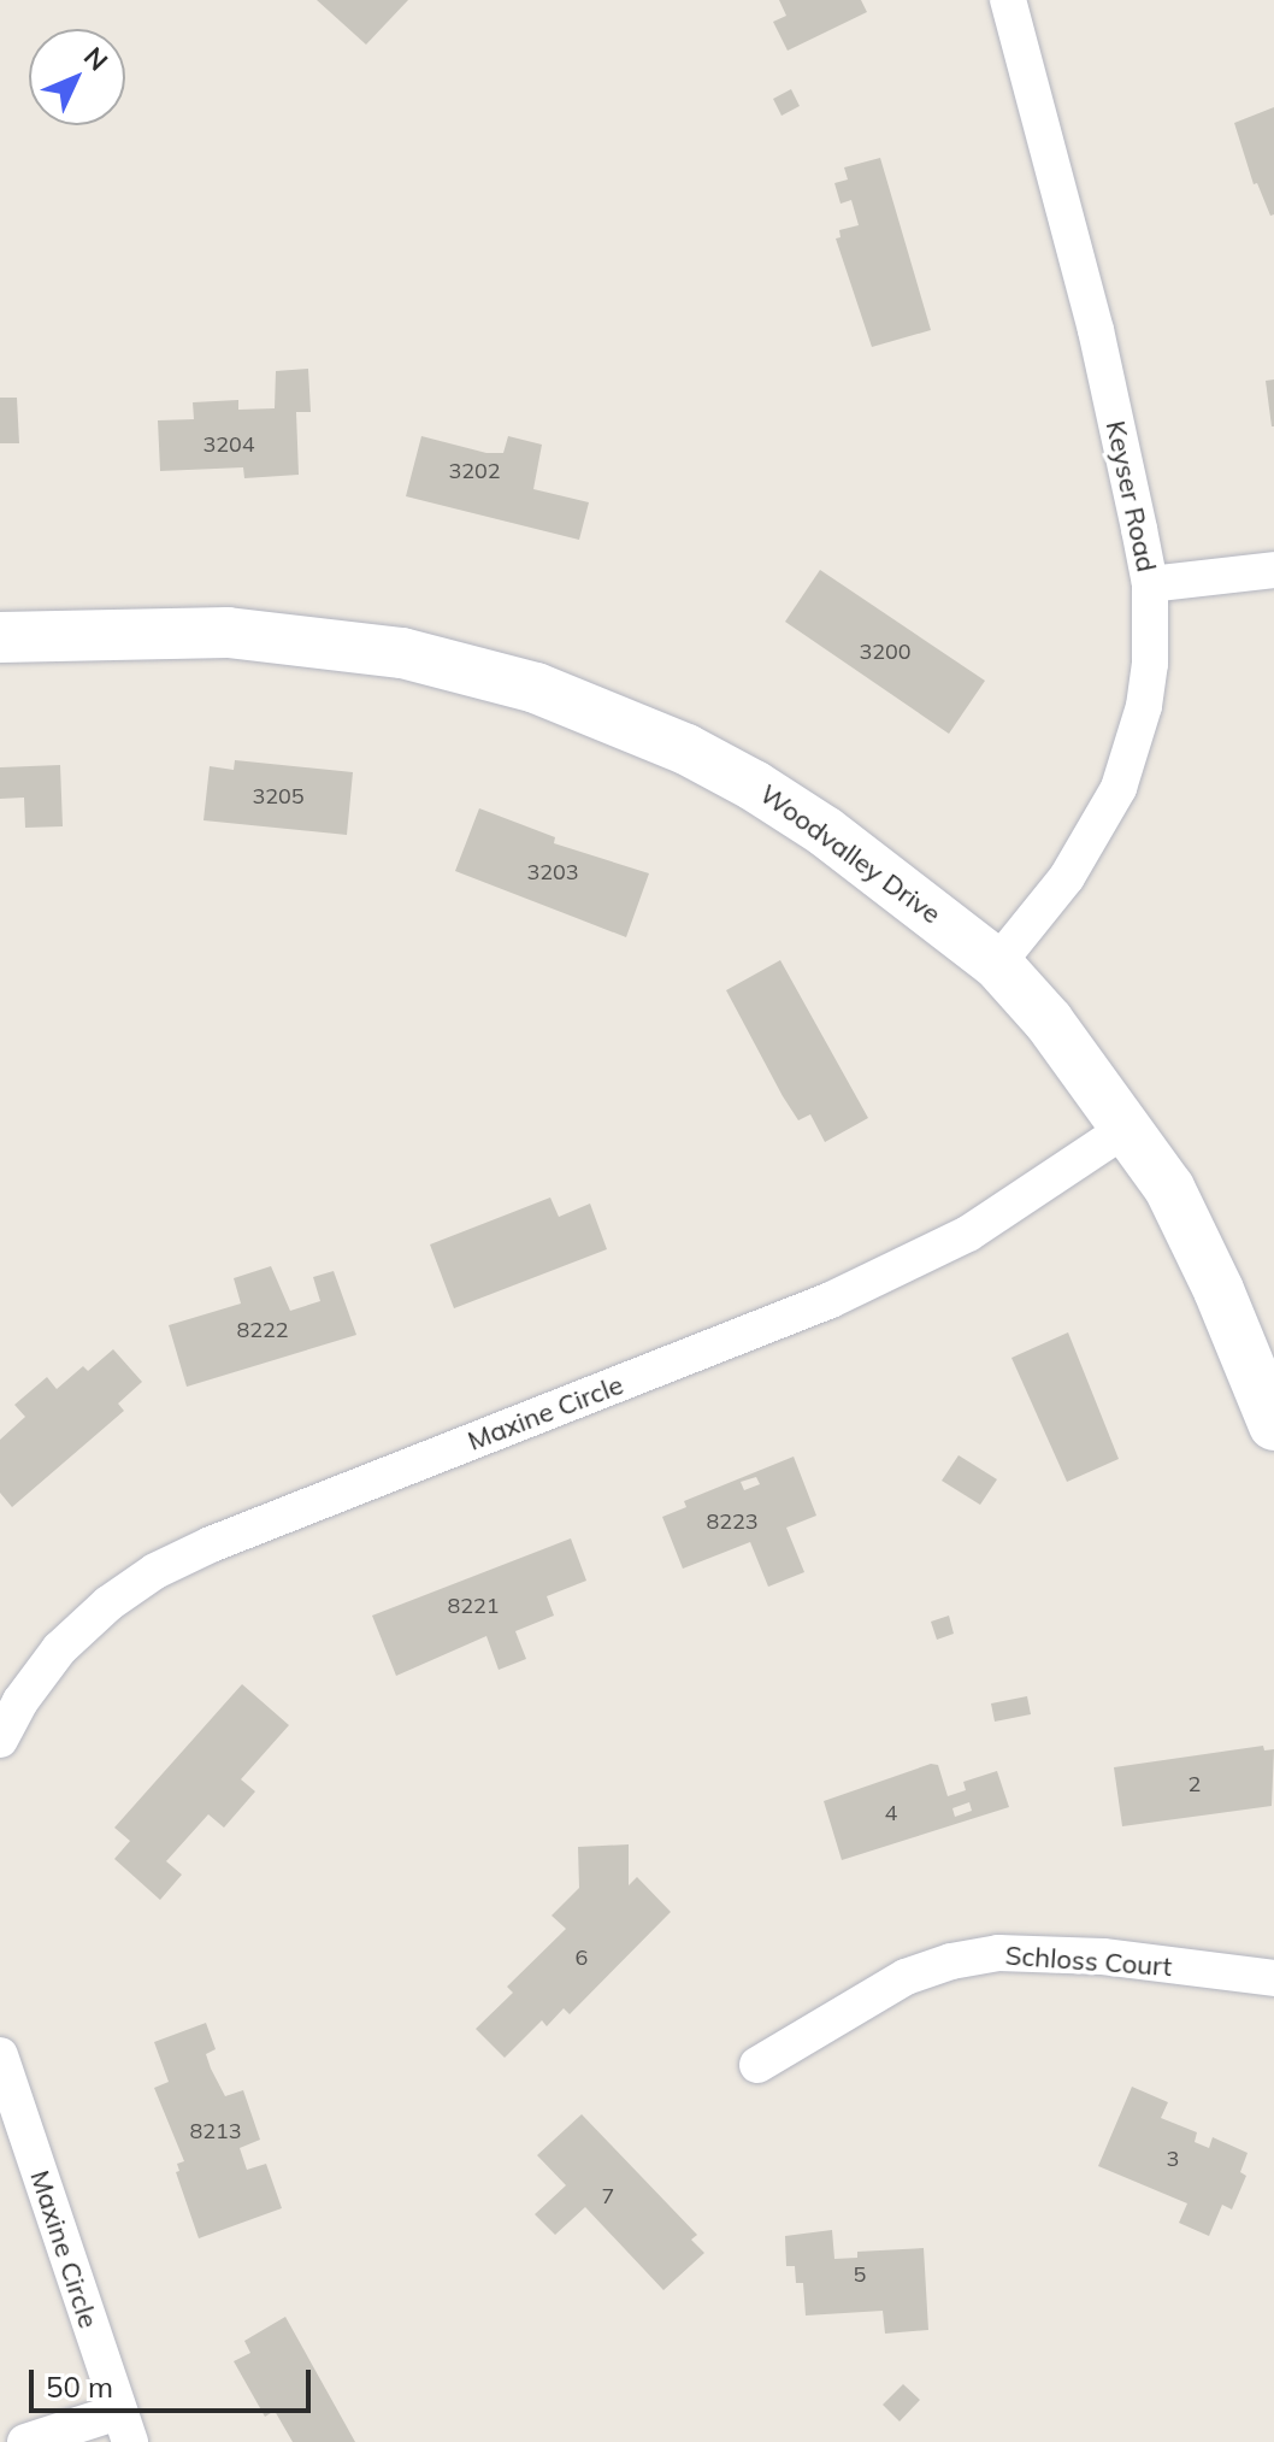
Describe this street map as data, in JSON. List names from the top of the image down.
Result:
{
  "streets": {
    "street": [
      "Keyser Road",
      "Woodvalley Drive",
      "Maxine Circle",
      "Schloss Court"
    ]
  },
  "crossings": [
    ["Keyser Road", "Woodvalley Drive"],
    ["Woodvalley Drive", "Maxine Circle"]
  ],
  "house_numbers": [
    "3204",
    "3202",
    "3200",
    "3205",
    "3203",
    "8222",
    "8223",
    "8221",
    "2",
    "4",
    "6",
    "8213",
    "3",
    "7",
    "5"
  ],
  "scale_bar": "50 m",
  "north": "top right"
}
